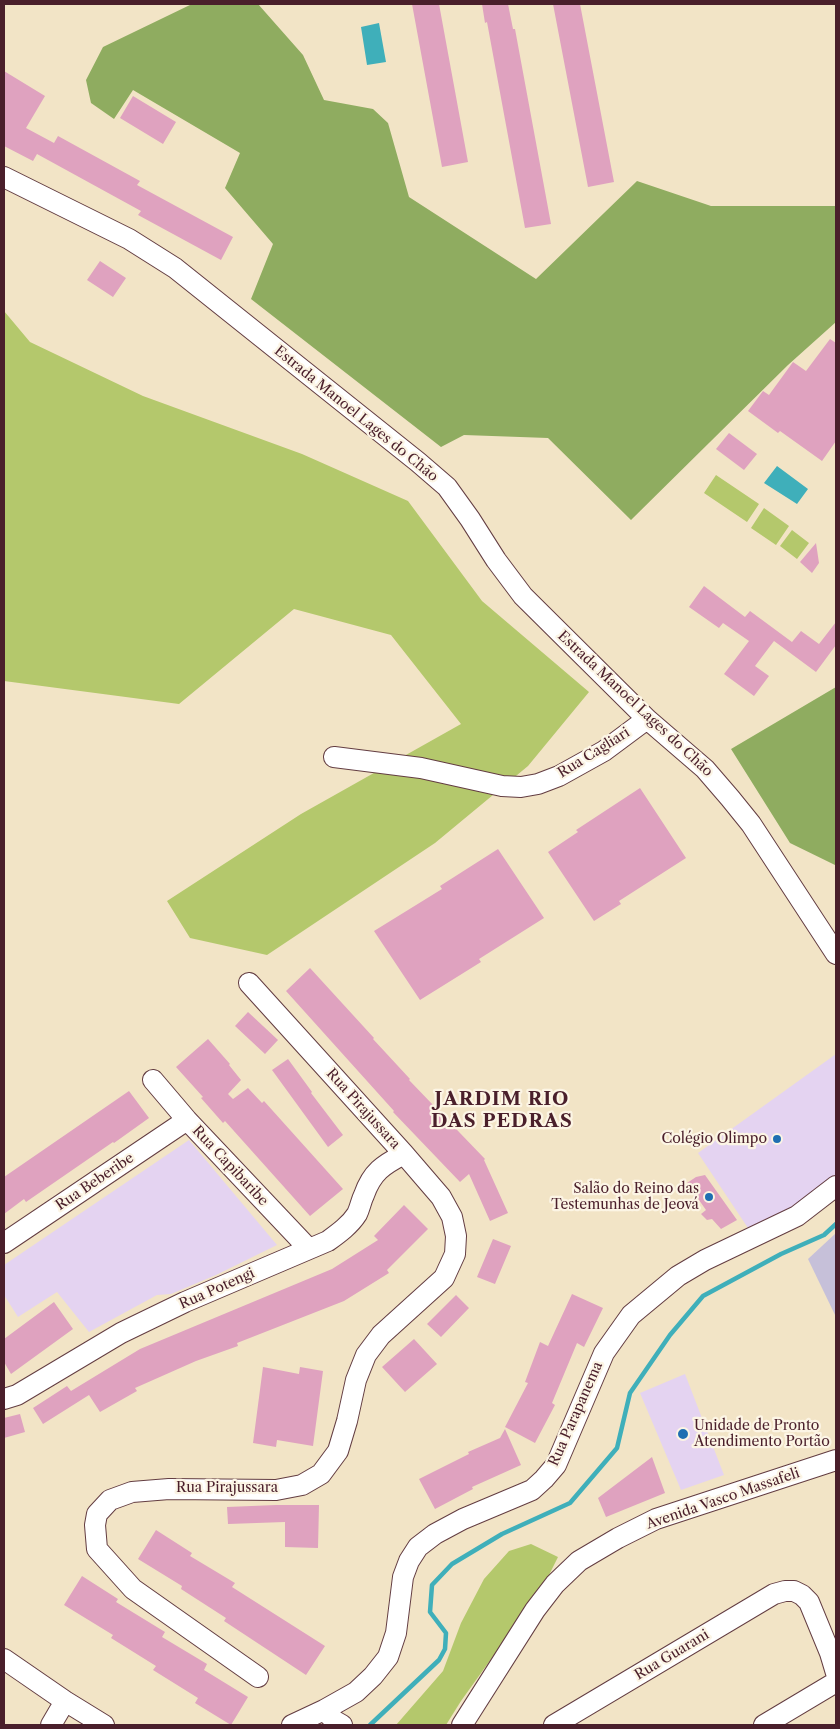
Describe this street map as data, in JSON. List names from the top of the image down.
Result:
{
  "streets": {
    "street": [
      "Estrada Manoel Lages do Chão",
      "Rua Cagliari",
      "Rua Pirajussara",
      "Rua Capibaribe",
      "Rua Beberibe",
      "Rua Potengi",
      "Rua Parapanema",
      "Avenida Vasco Massafeli",
      "Rua Guarani"
    ]
  },
  "crossings": [
    ["Estrada Manoel Lages do Chão", "Rua Cagliari"],
    ["Rua Pirajussara", "Rua Potengi"],
    ["Rua Capibaribe", "Rua Beberibe"],
    ["Rua Capibaribe", "Rua Potengi"]
  ],
  "districts": ["JARDIM RIO DAS PEDRAS"],
  "places": ["Colégio Olimpo", "Salão do Reino das Testemunhas de Jeová", "Unidade de Pronto Atendimento Portão"]
}
